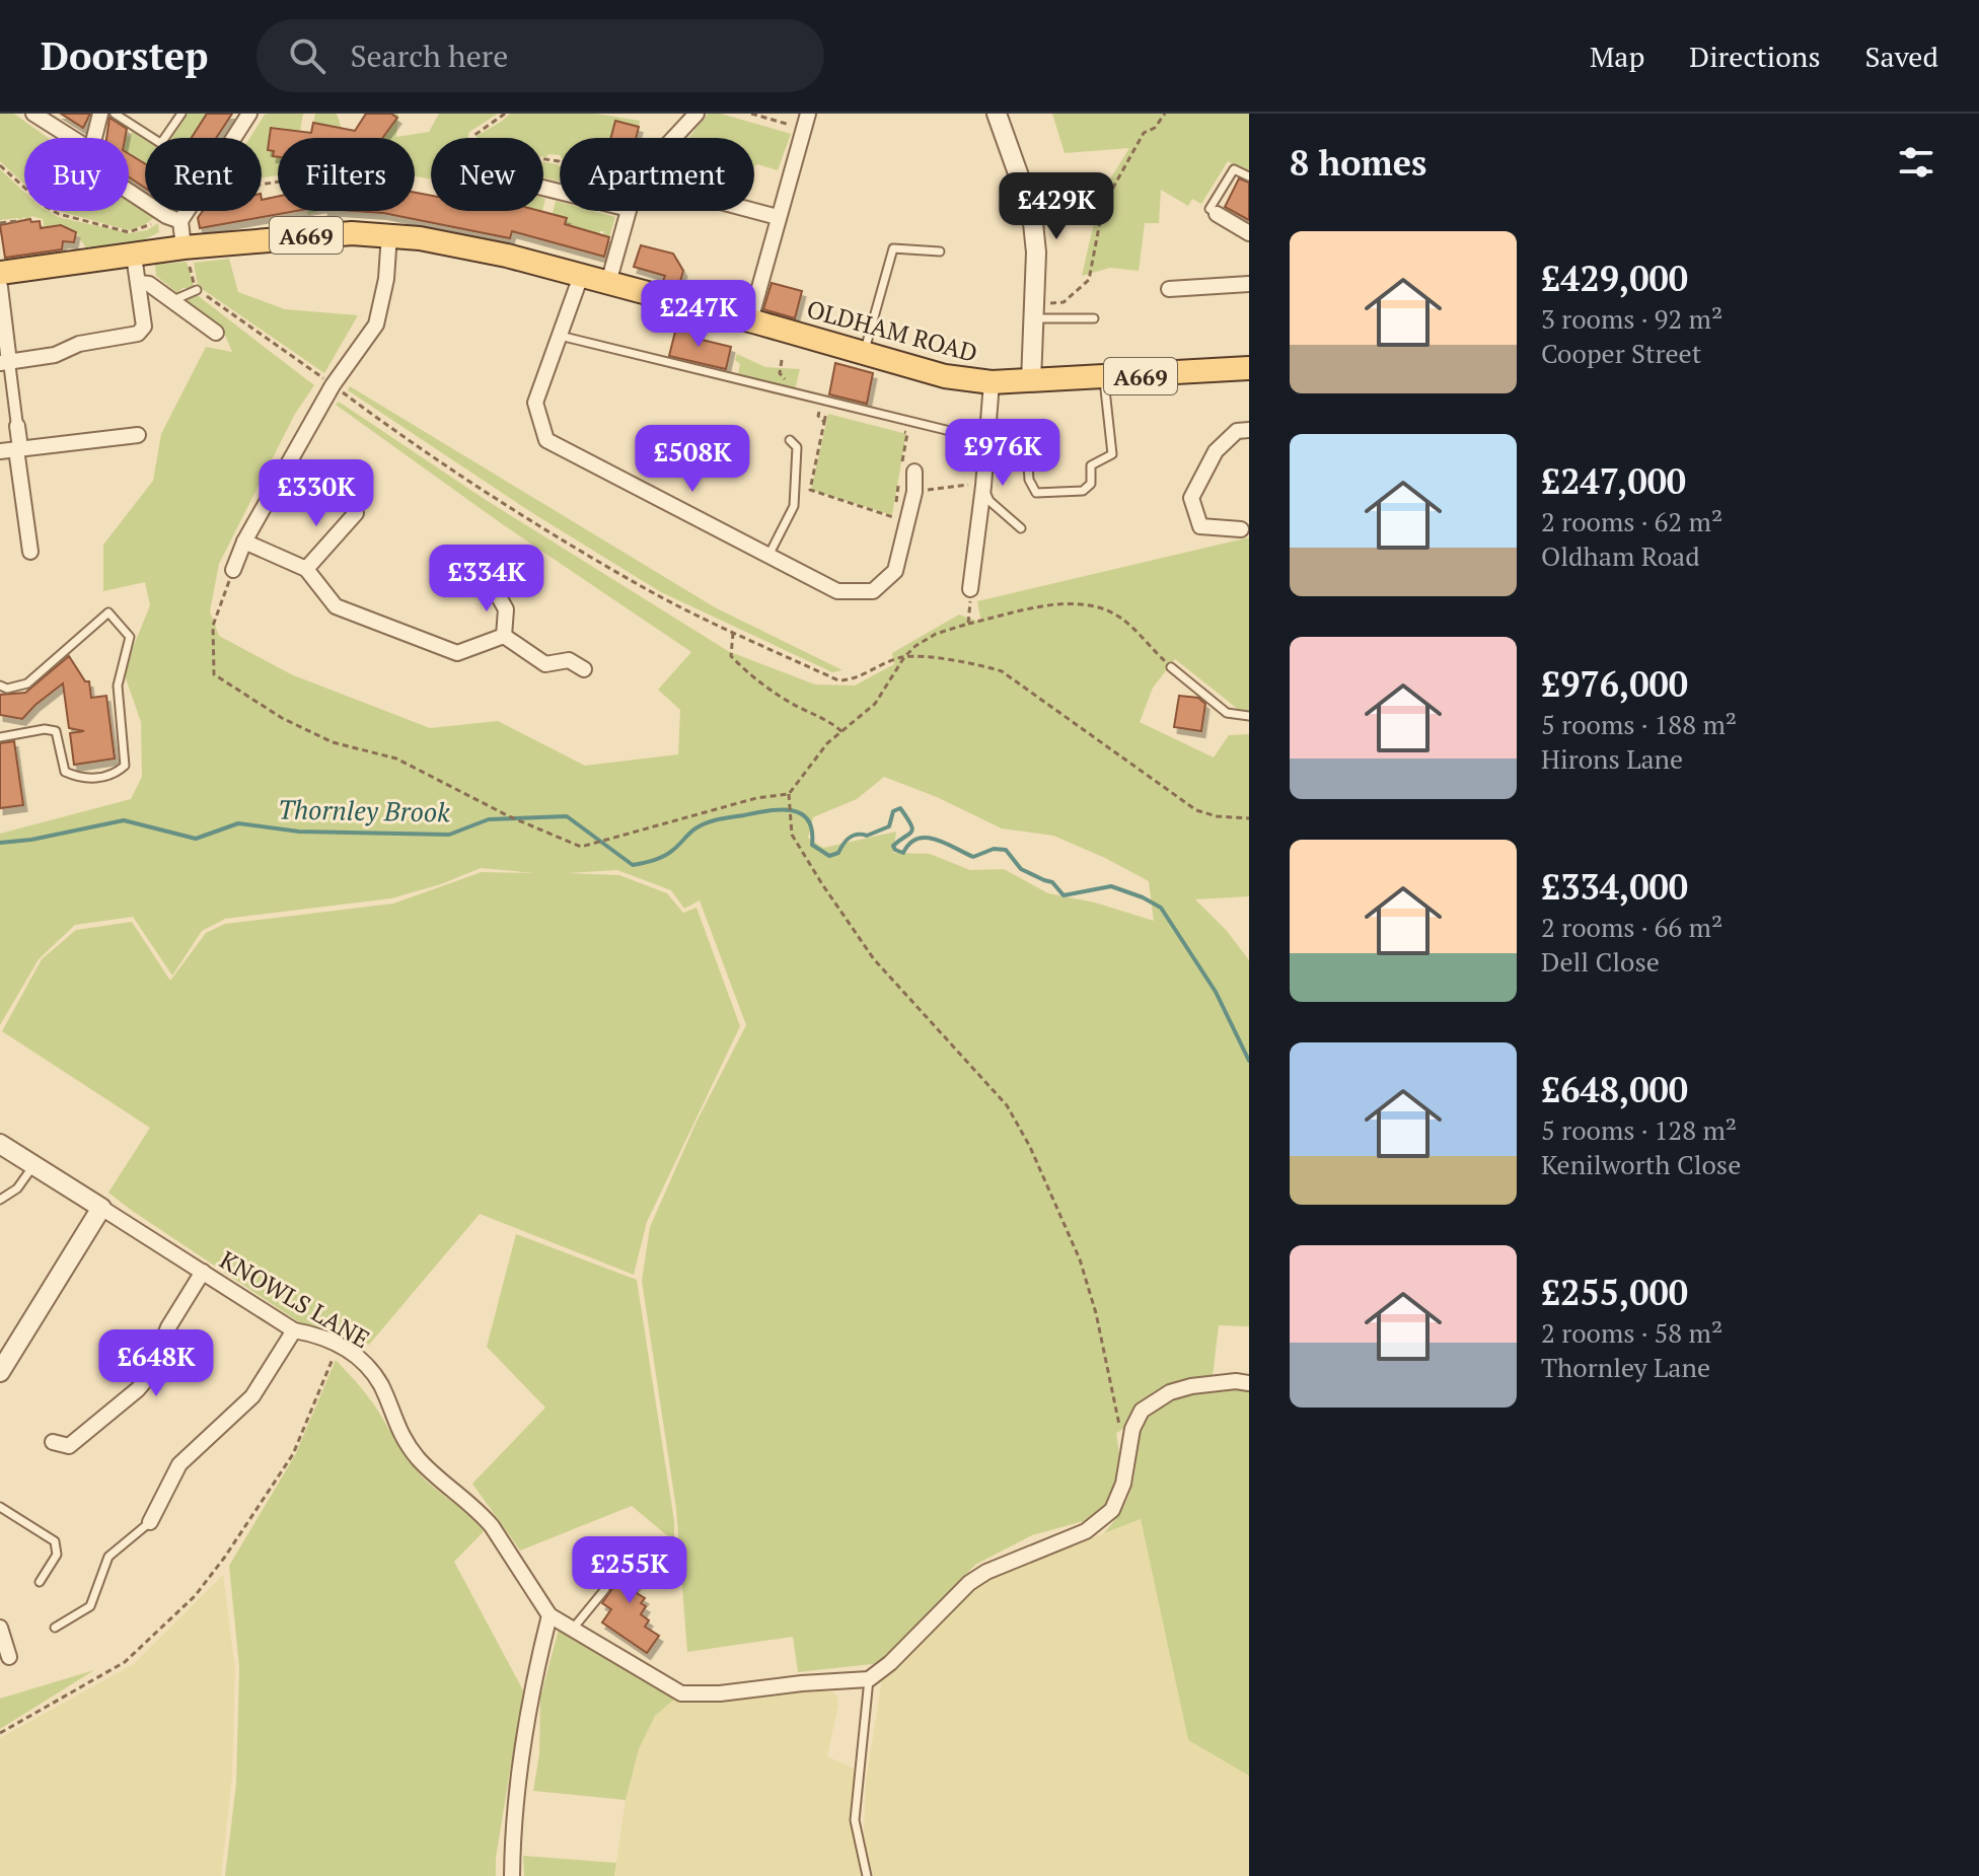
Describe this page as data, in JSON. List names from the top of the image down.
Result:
{
  "streets": {
    "main road": ["A669", "OLDHAM ROAD"],
    "street": ["KNOWLS LANE"]
  },
  "water": ["Thornley Brook"],
  "page": {
    "header": "Doorstep",
    "search": "Search here",
    "nav": ["Map", "Directions", "Saved"],
    "heading": "8 homes",
    "chip": [
      "Buy",
      "Rent",
      "Filters",
      "New",
      "Apartment"
    ],
    "price": [
      "£429K",
      "£247K",
      "£976K",
      "£508K",
      "£330K",
      "£334K",
      "£648K",
      "£255K"
    ],
    "list": [
      {
        "name": "£429,000",
        "note": "3 rooms · 92 m² · Cooper Street"
      },
      {
        "name": "£247,000",
        "note": "2 rooms · 62 m² · Oldham Road"
      },
      {
        "name": "£976,000",
        "note": "5 rooms · 188 m² · Hirons Lane"
      },
      {
        "name": "£334,000",
        "note": "2 rooms · 66 m² · Dell Close"
      },
      {
        "name": "£648,000",
        "note": "5 rooms · 128 m² · Kenilworth Close"
      },
      {
        "name": "£255,000",
        "note": "2 rooms · 58 m² · Thornley Lane"
      }
    ]
  }
}
